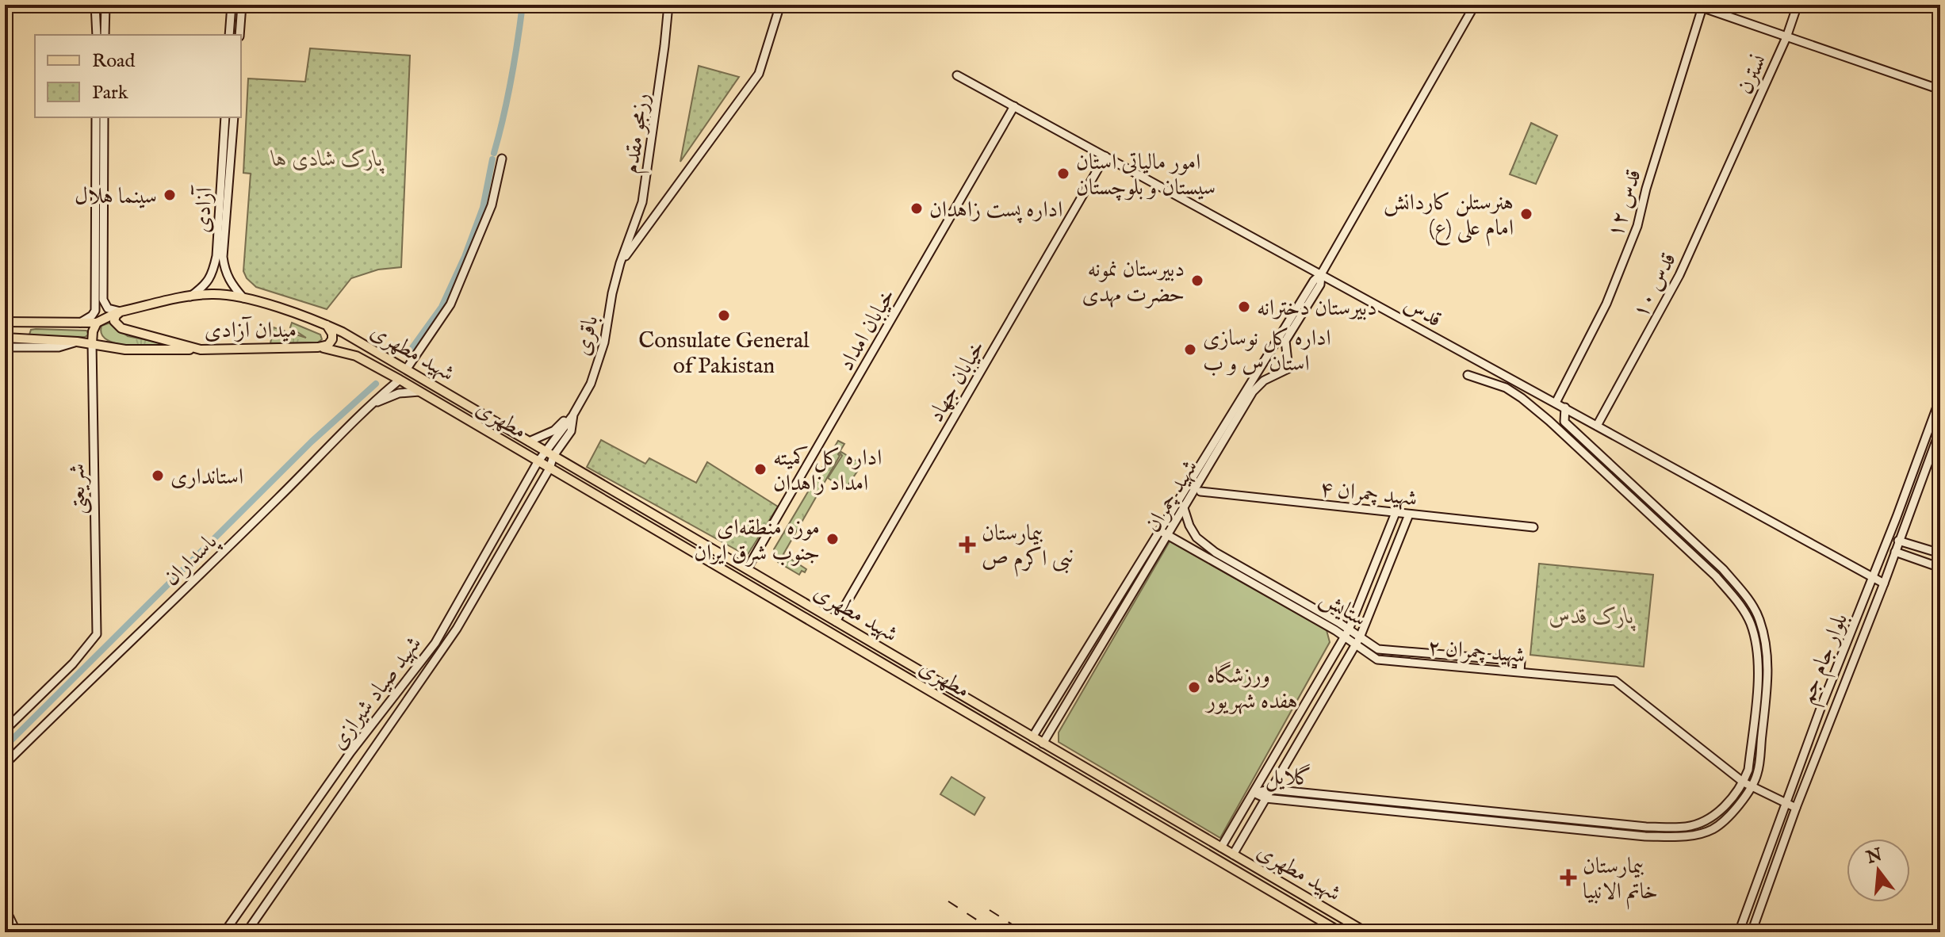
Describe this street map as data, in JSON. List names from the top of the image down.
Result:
{
  "streets": {
    "main road": ["میدان آزادی", "شهید مطهری", "مطهری"],
    "street": [
      "نسترن",
      "رزمجو مقدم",
      "قدس ۱۲",
      "آزادی",
      "قدس ۱۰",
      "قدس",
      "خیابان امداد",
      "باقری",
      "خیابان جهاد",
      "شریعتی",
      "شهید چمران ۴",
      "شهید چمران",
      "پاسداران",
      "ستایش",
      "شهید چمران ۲",
      "بلوار جام جم",
      "شهید صیاد شیرازی",
      "گلایل"
    ]
  },
  "crossings": [
    ["نسترن", "قدس ۱۰"],
    ["رزمجو مقدم", "باقری"],
    ["قدس ۱۲", "قدس"],
    ["آزادی", "میدان آزادی"],
    ["قدس ۱۰", "قدس"],
    ["قدس", "خیابان امداد"],
    ["قدس", "خیابان جهاد"],
    ["قدس", "شهید چمران"],
    ["قدس", "بلوار جام جم"],
    ["قدس", "گلایل"],
    ["میدان آزادی", "شهید مطهری"],
    ["خیابان امداد", "شهید مطهری"],
    ["باقری", "شهید مطهری"],
    ["باقری", "شهید صیاد شیرازی"],
    ["شهید مطهری", "خیابان جهاد"],
    ["شهید مطهری", "مطهری"],
    ["شهید مطهری", "شهید چمران"],
    ["شهید مطهری", "پاسداران"],
    ["شهید مطهری", "شهید صیاد شیرازی"],
    ["مطهری", "پاسداران"],
    ["مطهری", "شهید صیاد شیرازی"],
    ["شهید چمران", "ستایش"],
    ["ستایش", "شهید چمران ۲"],
    ["شهید چمران ۲", "بلوار جام جم"],
    ["شهید چمران ۲", "گلایل"]
  ],
  "parks": ["پارک شادی ها", "پارک قدس"],
  "places": {
    "other": [
      "امور مالیاتی استان سیستان و بلوچستان",
      "سینما هلال",
      "اداره پست زاهدان",
      "هنرستلن کاردانش امام علی (ع)",
      "دبیرستان نمونه حضرت مهدی",
      "دبیرستان دخترانه",
      "Consulate General of Pakistan",
      "اداره کل نوسازی استان س و ب",
      "اداره کل کمیته امداد زاهدان",
      "استانداری",
      "موزه منطقه‌ای جنوب شرق ایران",
      "ورزشگاه هفده شهریور"
    ],
    "health": ["بیمارستان نبی اکرم ص", "بیمارستان خاتم الانبیا"]
  },
  "legend": ["Road", "Park"],
  "north": "top"
}
